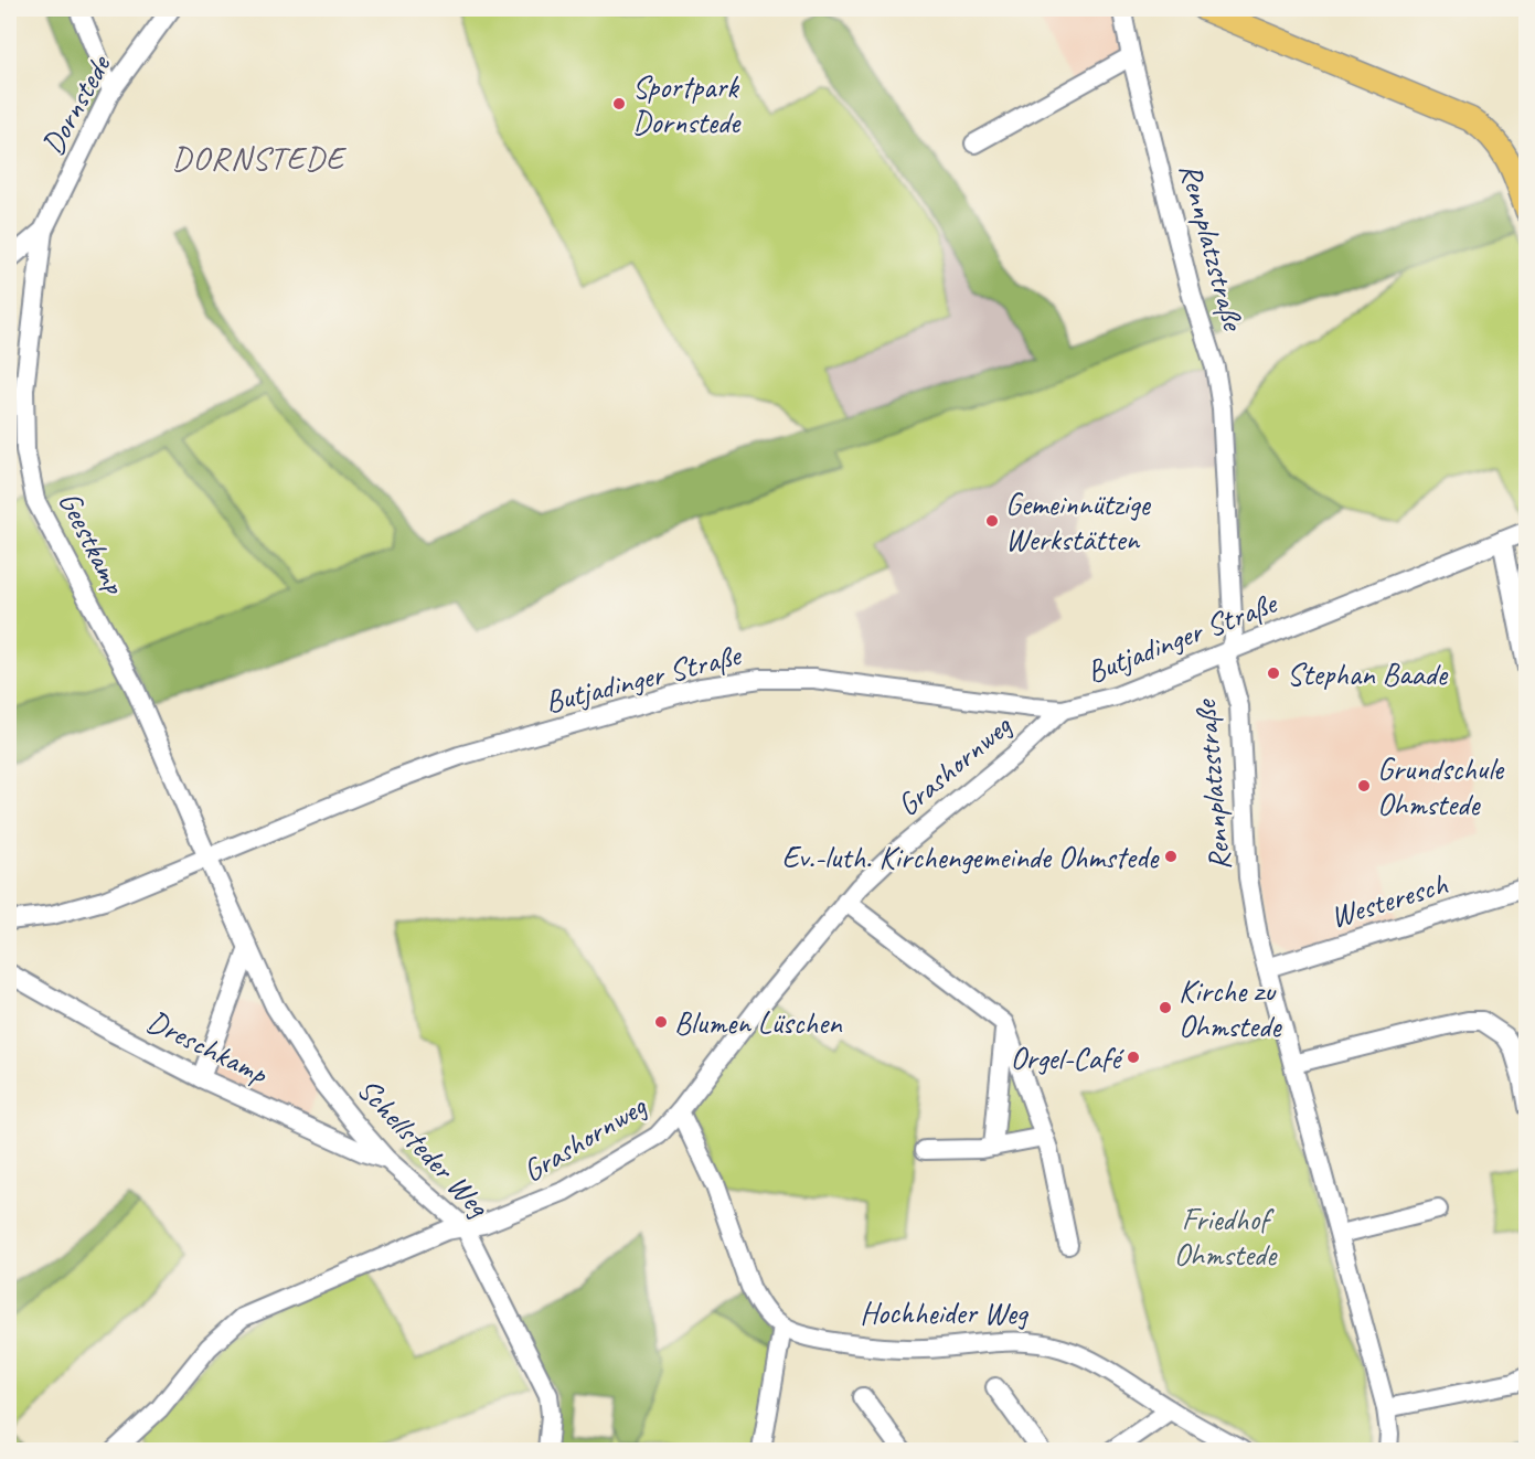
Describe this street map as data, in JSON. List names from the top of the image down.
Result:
{
  "streets": {
    "street": [
      "Dornstede",
      "Rennplatzstraße",
      "Geestkamp",
      "Butjadinger Straße",
      "Grashornweg",
      "Westeresch",
      "Dreschkamp",
      "Schellsteder Weg",
      "Hochheider Weg"
    ]
  },
  "crossings": [
    ["Dornstede", "Geestkamp"],
    ["Rennplatzstraße", "Butjadinger Straße"],
    ["Rennplatzstraße", "Westeresch"],
    ["Geestkamp", "Butjadinger Straße"],
    ["Geestkamp", "Schellsteder Weg"],
    ["Butjadinger Straße", "Grashornweg"],
    ["Butjadinger Straße", "Schellsteder Weg"],
    ["Grashornweg", "Schellsteder Weg"],
    ["Grashornweg", "Hochheider Weg"],
    ["Dreschkamp", "Schellsteder Weg"]
  ],
  "districts": ["DORNSTEDE"],
  "parks": ["Friedhof Ohmstede"],
  "places": [
    "Sportpark Dornstede",
    "Gemeinnützige Werkstätten",
    "Stephan Baade",
    "Grundschule Ohmstede",
    "Ev.-luth. Kirchengemeinde Ohmstede",
    "Kirche zu Ohmstede",
    "Blumen Lüschen",
    "Orgel-Café"
  ]
}
